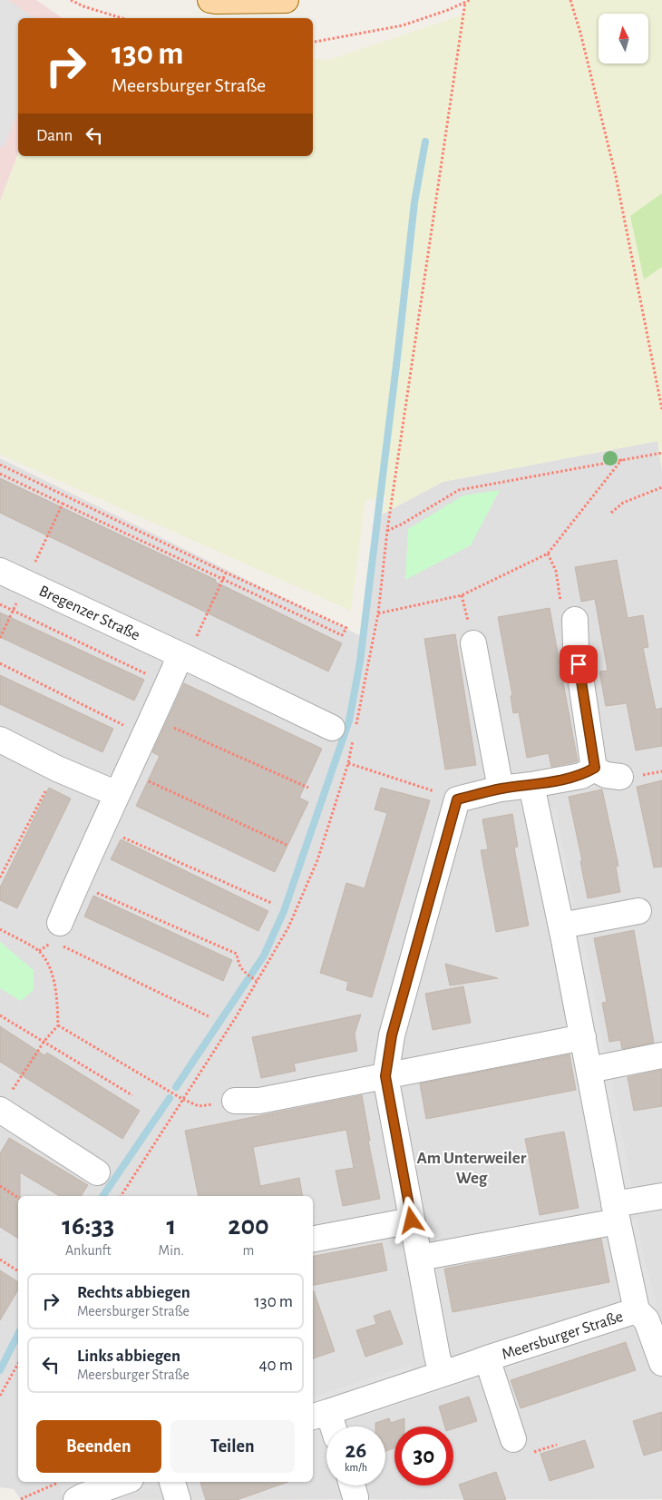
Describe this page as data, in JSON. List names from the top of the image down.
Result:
{
  "streets": {
    "street": ["Bregenzer Straße", "Meersburger Straße"]
  },
  "districts": ["Am Unterweiler Weg"],
  "north": "top",
  "page": {
    "turn": ["130 m", "Meersburger Straße"],
    "then": "Dann",
    "eta": [
      "16:33",
      "Ankunft",
      "1",
      "Min.",
      "200",
      "m"
    ],
    "list": [
      {
        "name": "Rechts abbiegen",
        "note": "Meersburger Straße",
        "value": "130 m"
      },
      {
        "name": "Links abbiegen",
        "note": "Meersburger Straße",
        "value": "40 m"
      }
    ],
    "buttons": ["Beenden", "Teilen"],
    "speed": "26 km/h",
    "limit": "30"
  }
}
